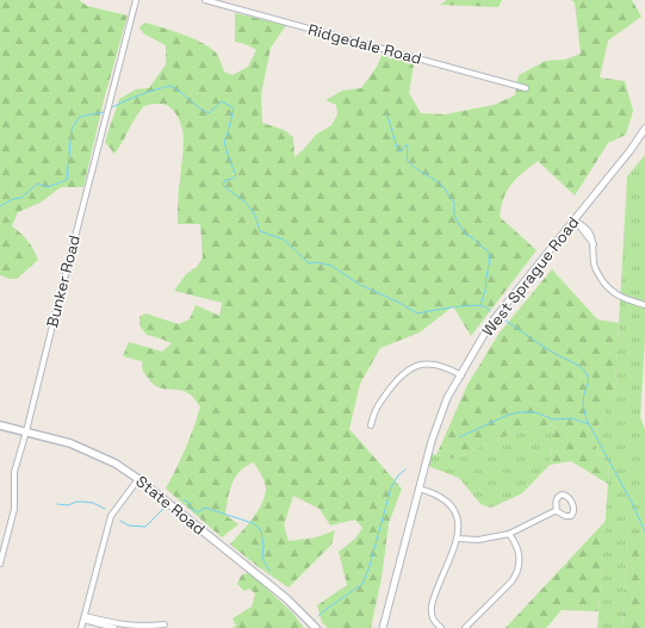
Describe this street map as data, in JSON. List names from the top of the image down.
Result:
{
  "streets": {
    "main road": ["State Road"],
    "street": ["Ridgedale Road", "West Sprague Road", "Bunker Road"]
  },
  "crossings": [
    ["Bunker Road", "State Road"]
  ]
}
